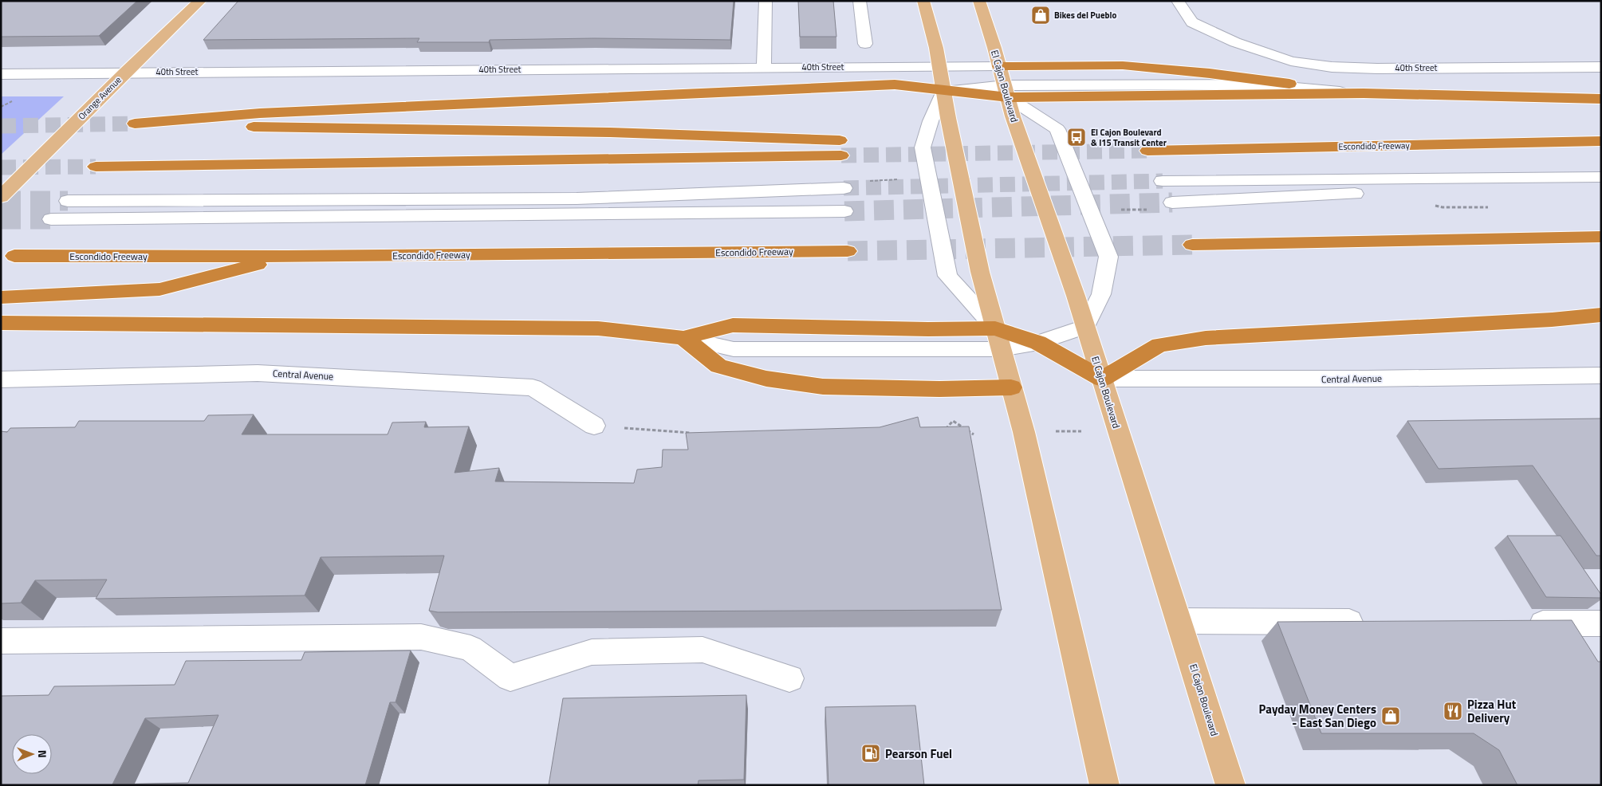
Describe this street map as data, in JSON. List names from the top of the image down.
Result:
{
  "streets": {
    "highway": ["Escondido Freeway"],
    "main road": ["El Cajon Boulevard", "Orange Avenue"],
    "street": ["40th Street", "Central Avenue"]
  },
  "crossings": [
    ["40th Street", "El Cajon Boulevard"],
    ["40th Street", "Orange Avenue"],
    ["El Cajon Boulevard", "Central Avenue"]
  ],
  "places": {
    "shop": ["Bikes del Pueblo", "Payday Money Centers - East San Diego"],
    "bus stop": ["El Cajon Boulevard & I15 Transit Center"],
    "restaurant": ["Pizza Hut Delivery"],
    "fuel station": ["Pearson Fuel"]
  },
  "north": "right"
}
